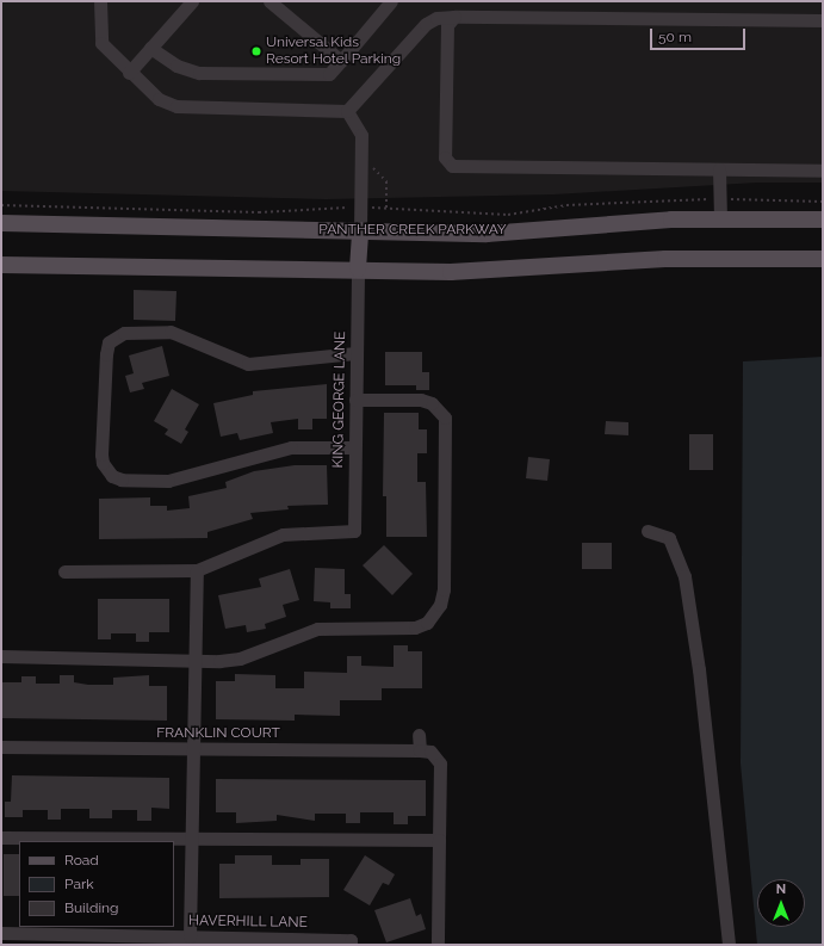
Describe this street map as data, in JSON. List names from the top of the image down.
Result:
{
  "streets": {
    "main road": ["PANTHER CREEK PARKWAY"],
    "street": ["KING GEORGE LANE", "FRANKLIN COURT", "HAVERHILL LANE"]
  },
  "places": ["Universal Kids Resort Hotel Parking"],
  "legend": ["Road", "Park", "Building"],
  "scale_bar": "50 m",
  "north": "top"
}
